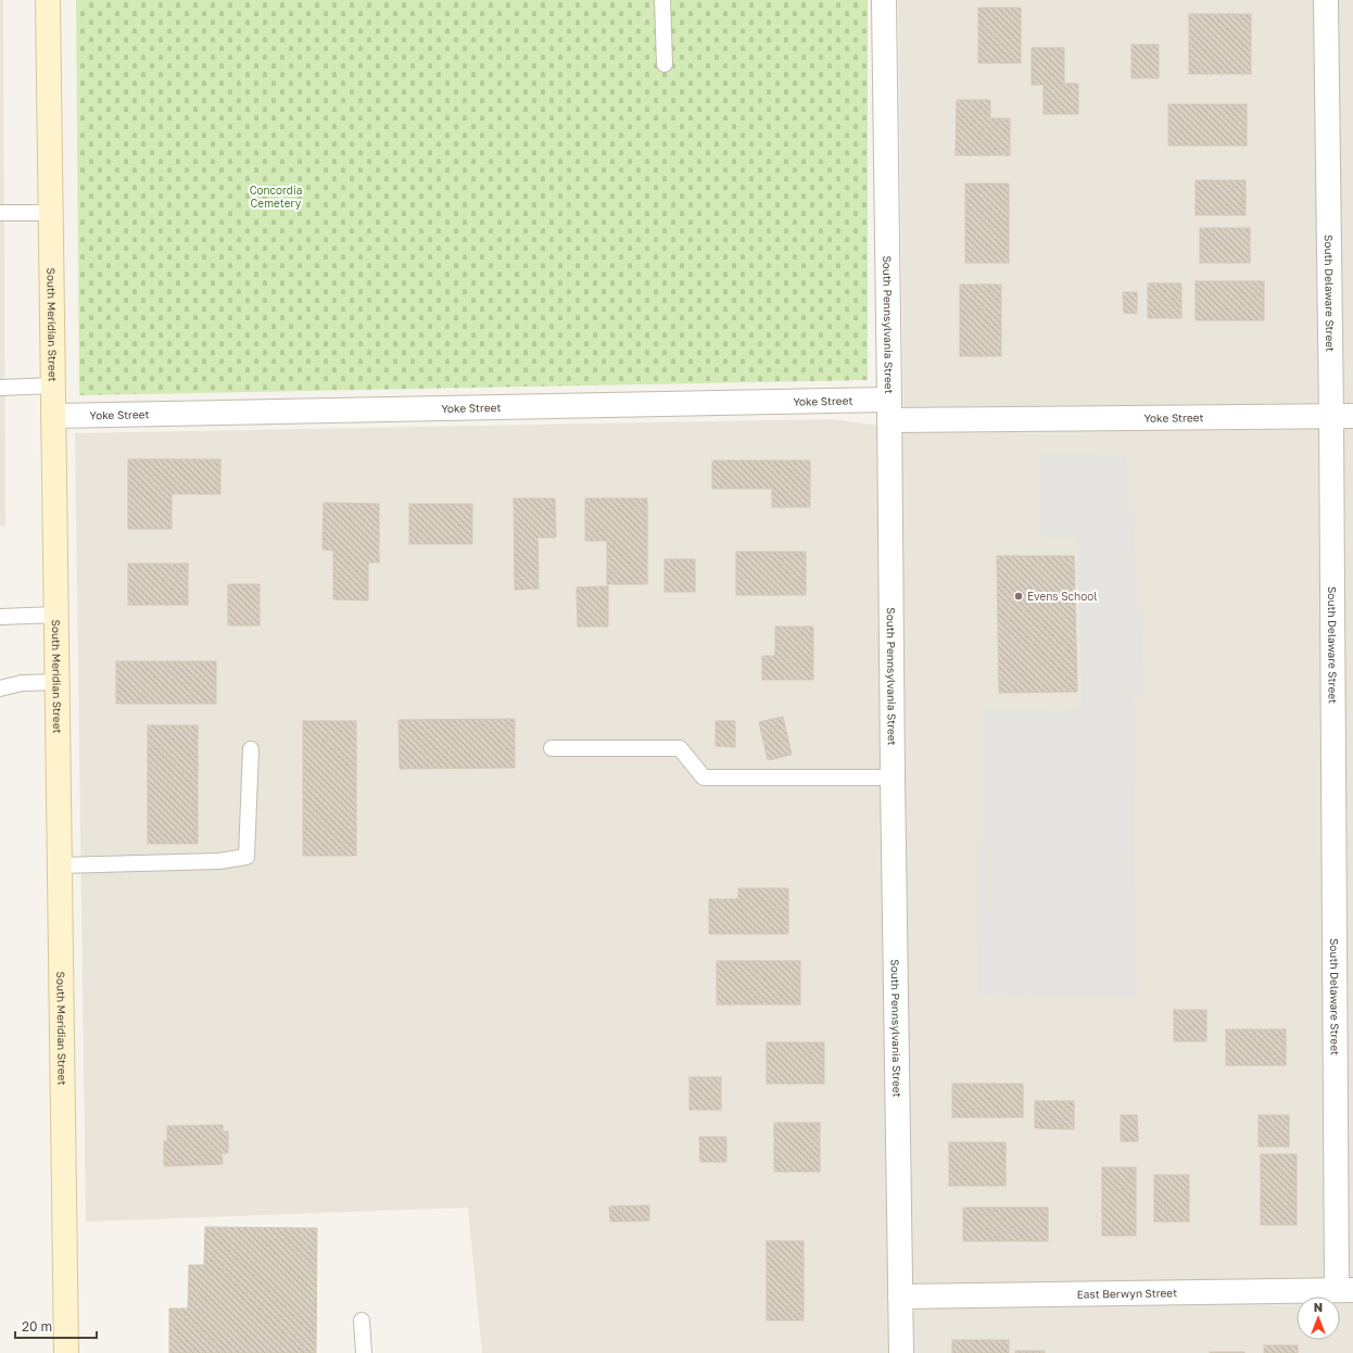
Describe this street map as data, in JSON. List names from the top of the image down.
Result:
{
  "streets": {
    "main road": ["South Meridian Street"],
    "street": [
      "South Delaware Street",
      "South Pennsylvania Street",
      "Yoke Street",
      "East Berwyn Street"
    ]
  },
  "crossings": [
    ["South Delaware Street", "Yoke Street"],
    ["South Delaware Street", "East Berwyn Street"],
    ["South Meridian Street", "Yoke Street"],
    ["South Pennsylvania Street", "Yoke Street"],
    ["South Pennsylvania Street", "East Berwyn Street"]
  ],
  "parks": ["Concordia Cemetery"],
  "places": ["Evens School"],
  "scale_bar": "20 m",
  "north": "top"
}
